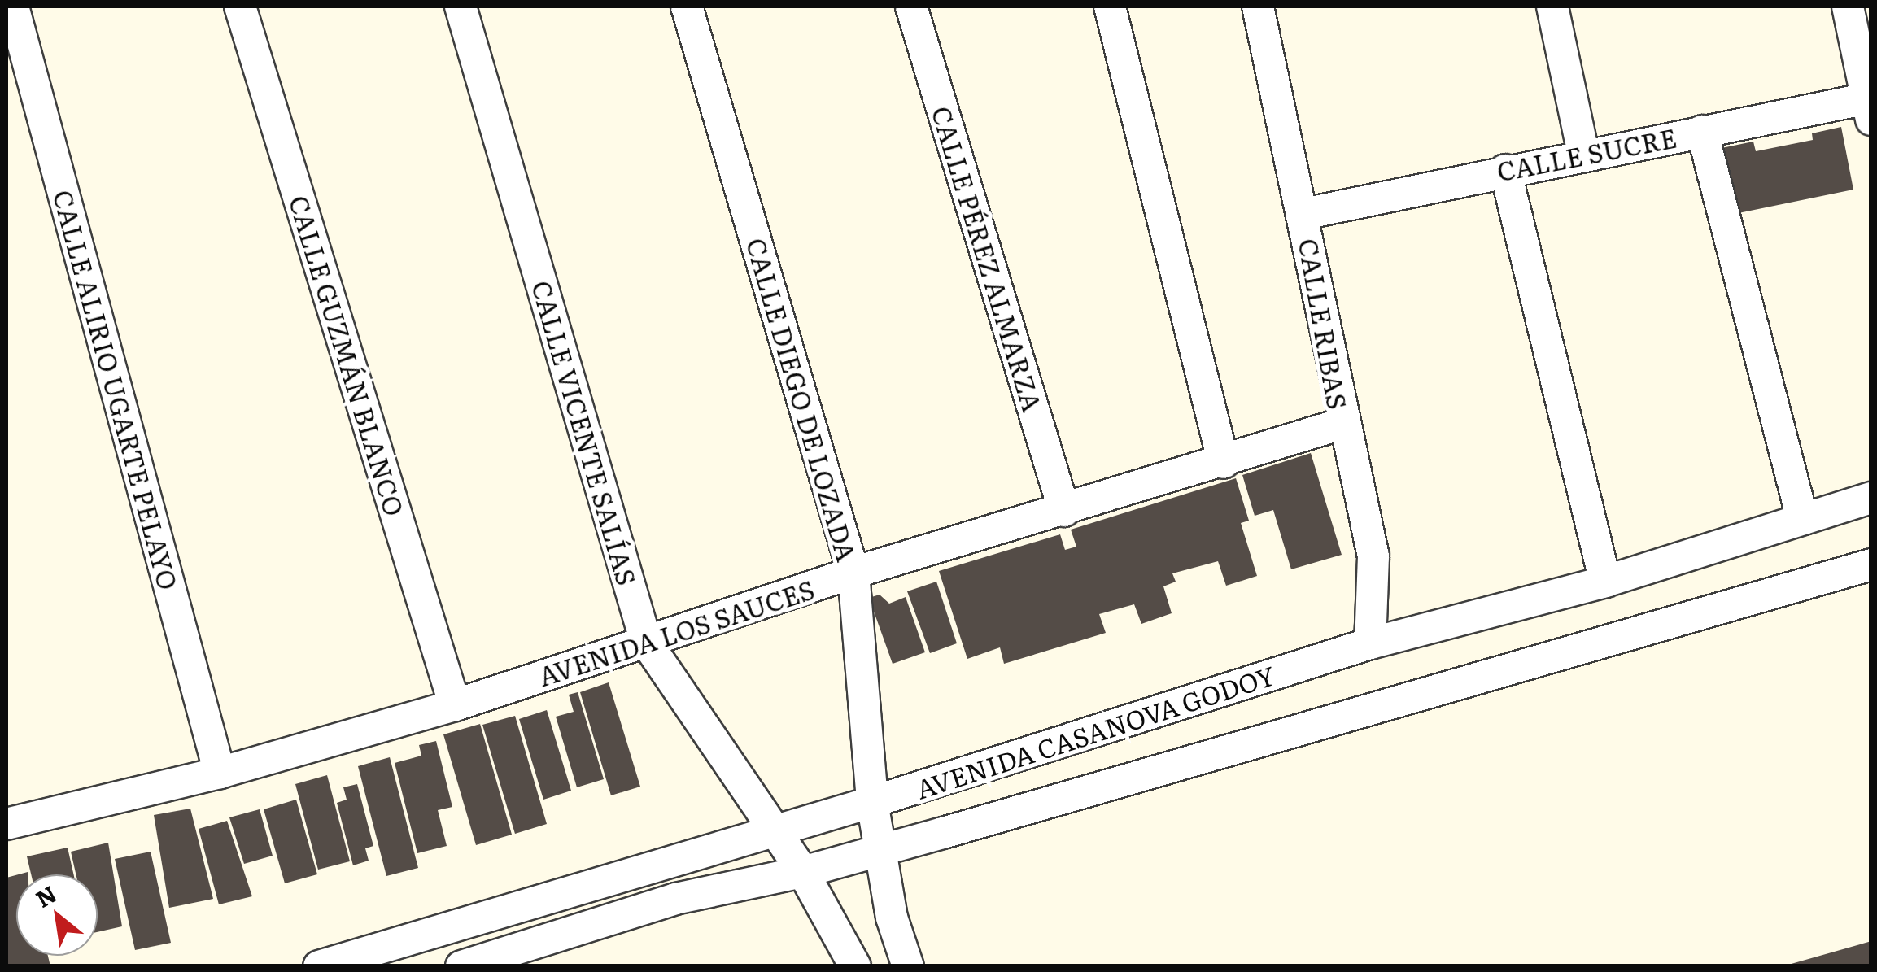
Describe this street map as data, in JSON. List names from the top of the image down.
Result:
{
  "streets": {
    "street": [
      "CALLE SUCRE",
      "CALLE PÉREZ ALMARZA",
      "CALLE RIBAS",
      "CALLE GUZMÁN BLANCO",
      "CALLE ALIRIO UGARTE PELAYO",
      "CALLE DIEGO DE LOZADA",
      "CALLE VICENTE SALÍAS",
      "AVENIDA LOS SAUCES",
      "AVENIDA CASANOVA GODOY"
    ]
  },
  "crossings": [
    ["CALLE SUCRE", "CALLE RIBAS"],
    ["CALLE PÉREZ ALMARZA", "AVENIDA LOS SAUCES"],
    ["CALLE RIBAS", "AVENIDA LOS SAUCES"],
    ["CALLE RIBAS", "AVENIDA CASANOVA GODOY"],
    ["CALLE GUZMÁN BLANCO", "AVENIDA LOS SAUCES"],
    ["CALLE ALIRIO UGARTE PELAYO", "AVENIDA LOS SAUCES"],
    ["CALLE DIEGO DE LOZADA", "AVENIDA LOS SAUCES"],
    ["CALLE DIEGO DE LOZADA", "AVENIDA CASANOVA GODOY"],
    ["CALLE VICENTE SALÍAS", "AVENIDA LOS SAUCES"],
    ["CALLE VICENTE SALÍAS", "AVENIDA CASANOVA GODOY"]
  ],
  "north": "top left"
}
